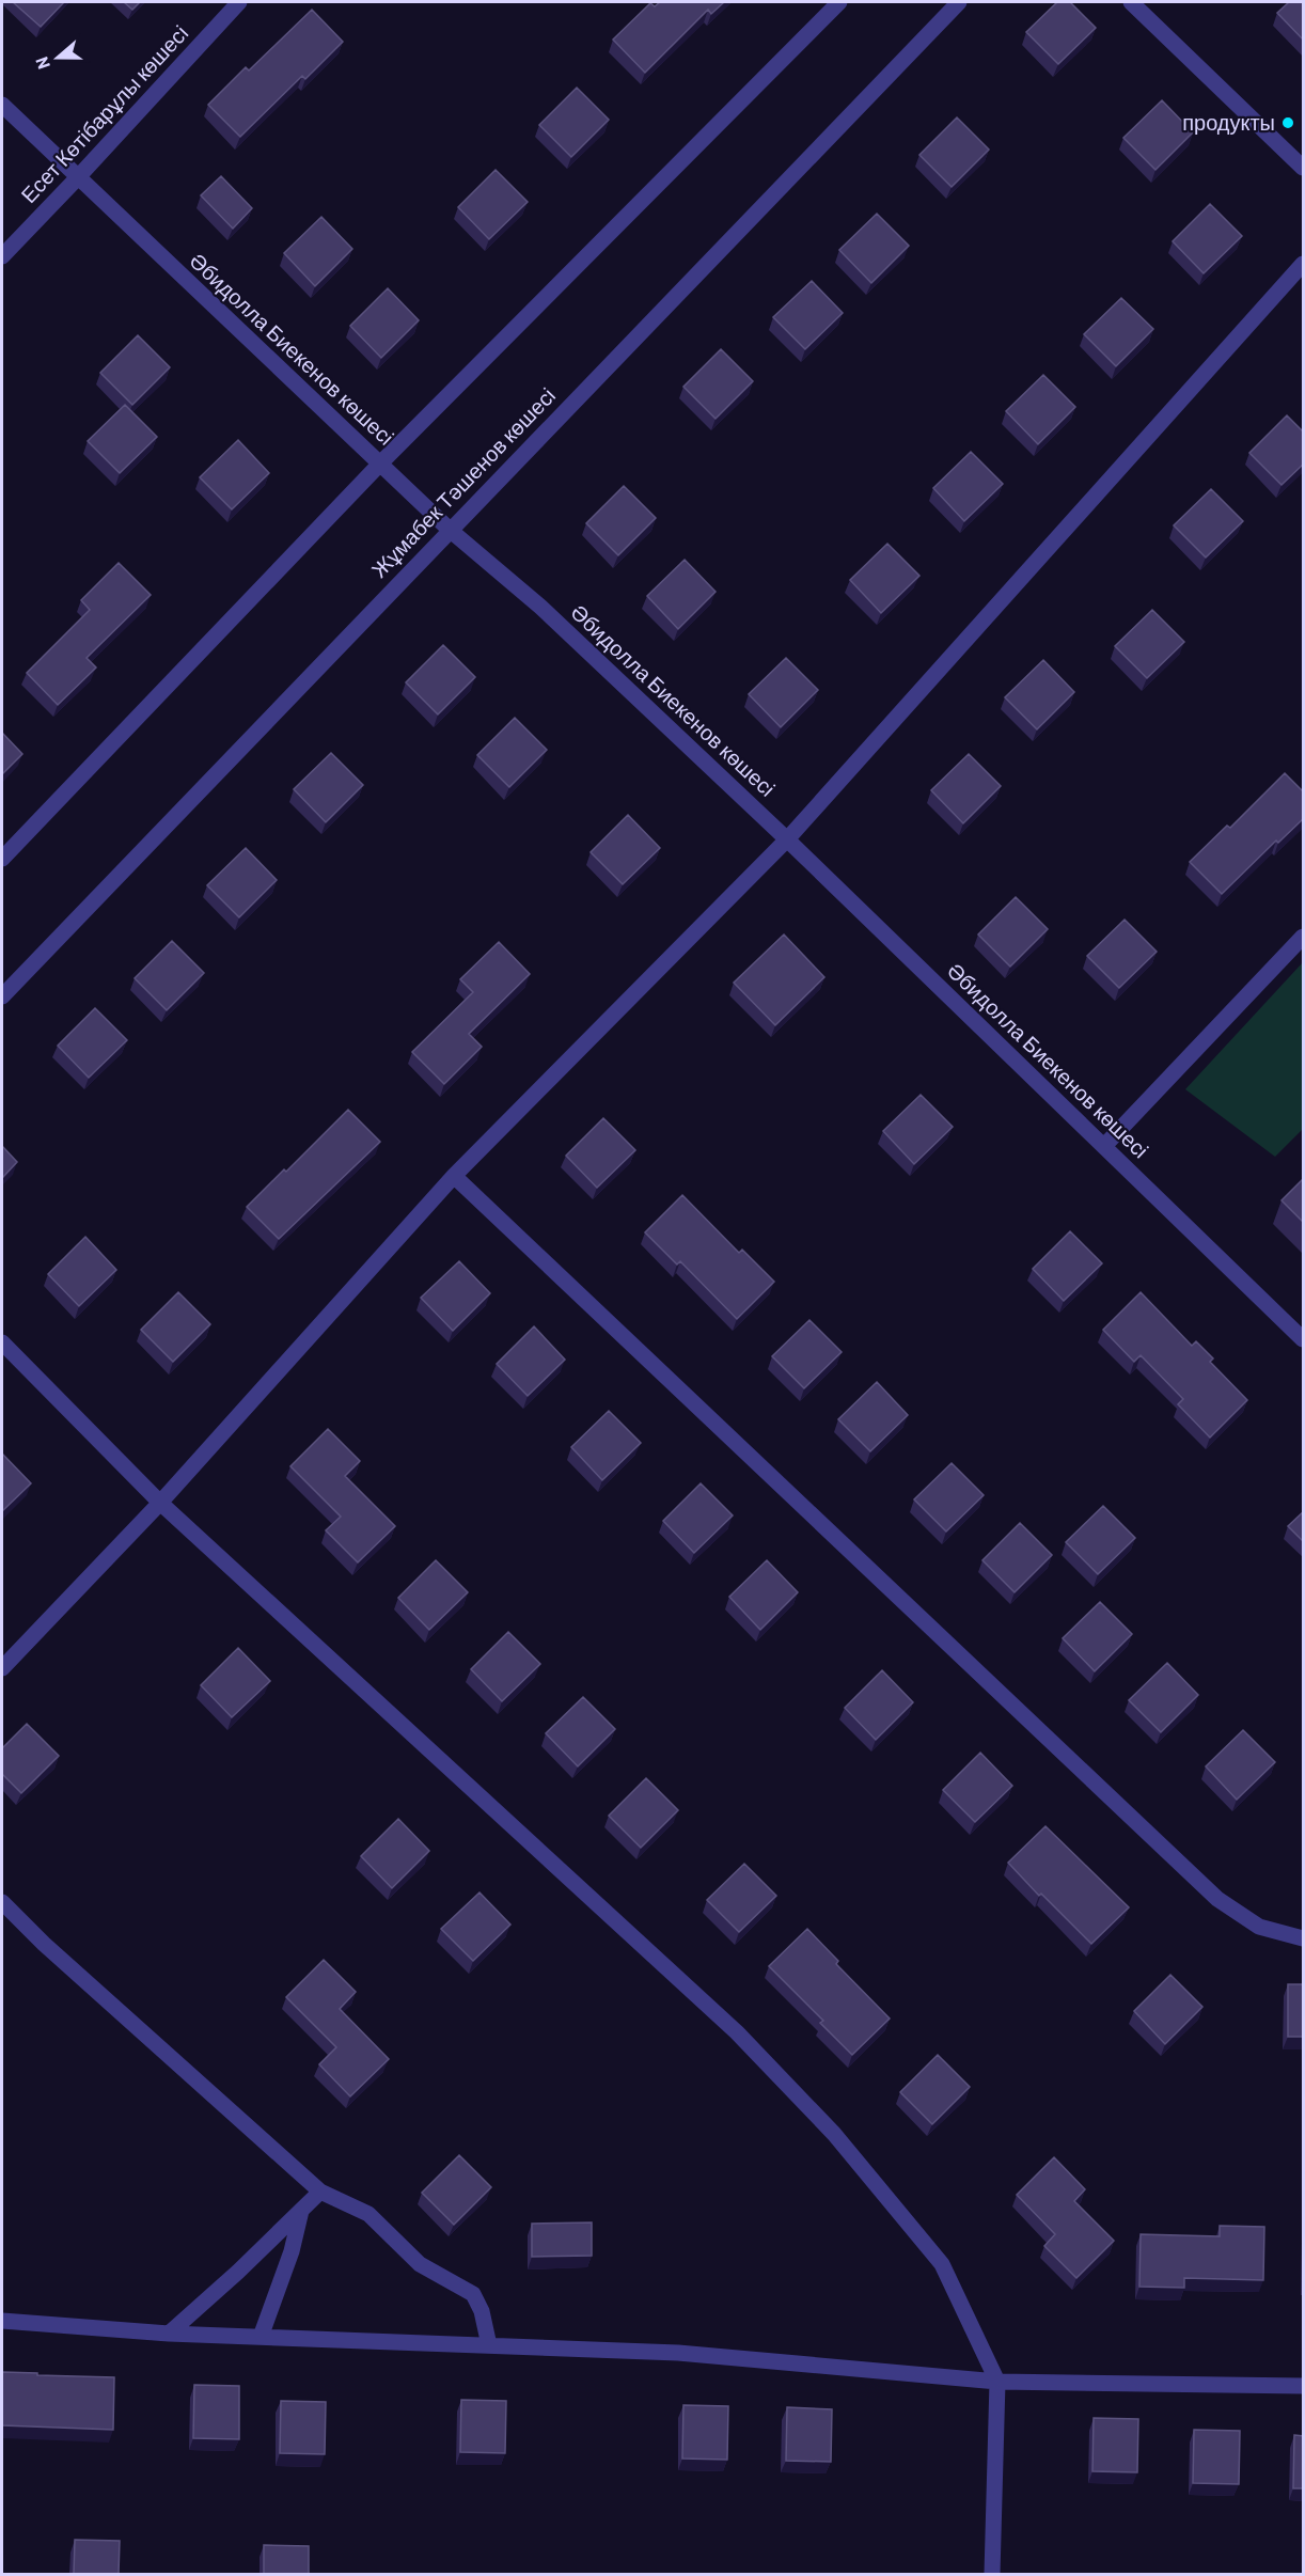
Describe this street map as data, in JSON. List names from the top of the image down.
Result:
{
  "streets": {
    "street": ["Есет Көтібарұлы көшесі", "Әбидолла Биекенов көшесі", "Жұмабек Тәшенов көшесі"]
  },
  "crossings": [
    ["Есет Көтібарұлы көшесі", "Әбидолла Биекенов көшесі"],
    ["Әбидолла Биекенов көшесі", "Жұмабек Тәшенов көшесі"]
  ],
  "places": ["продукты"],
  "north": "left"
}
